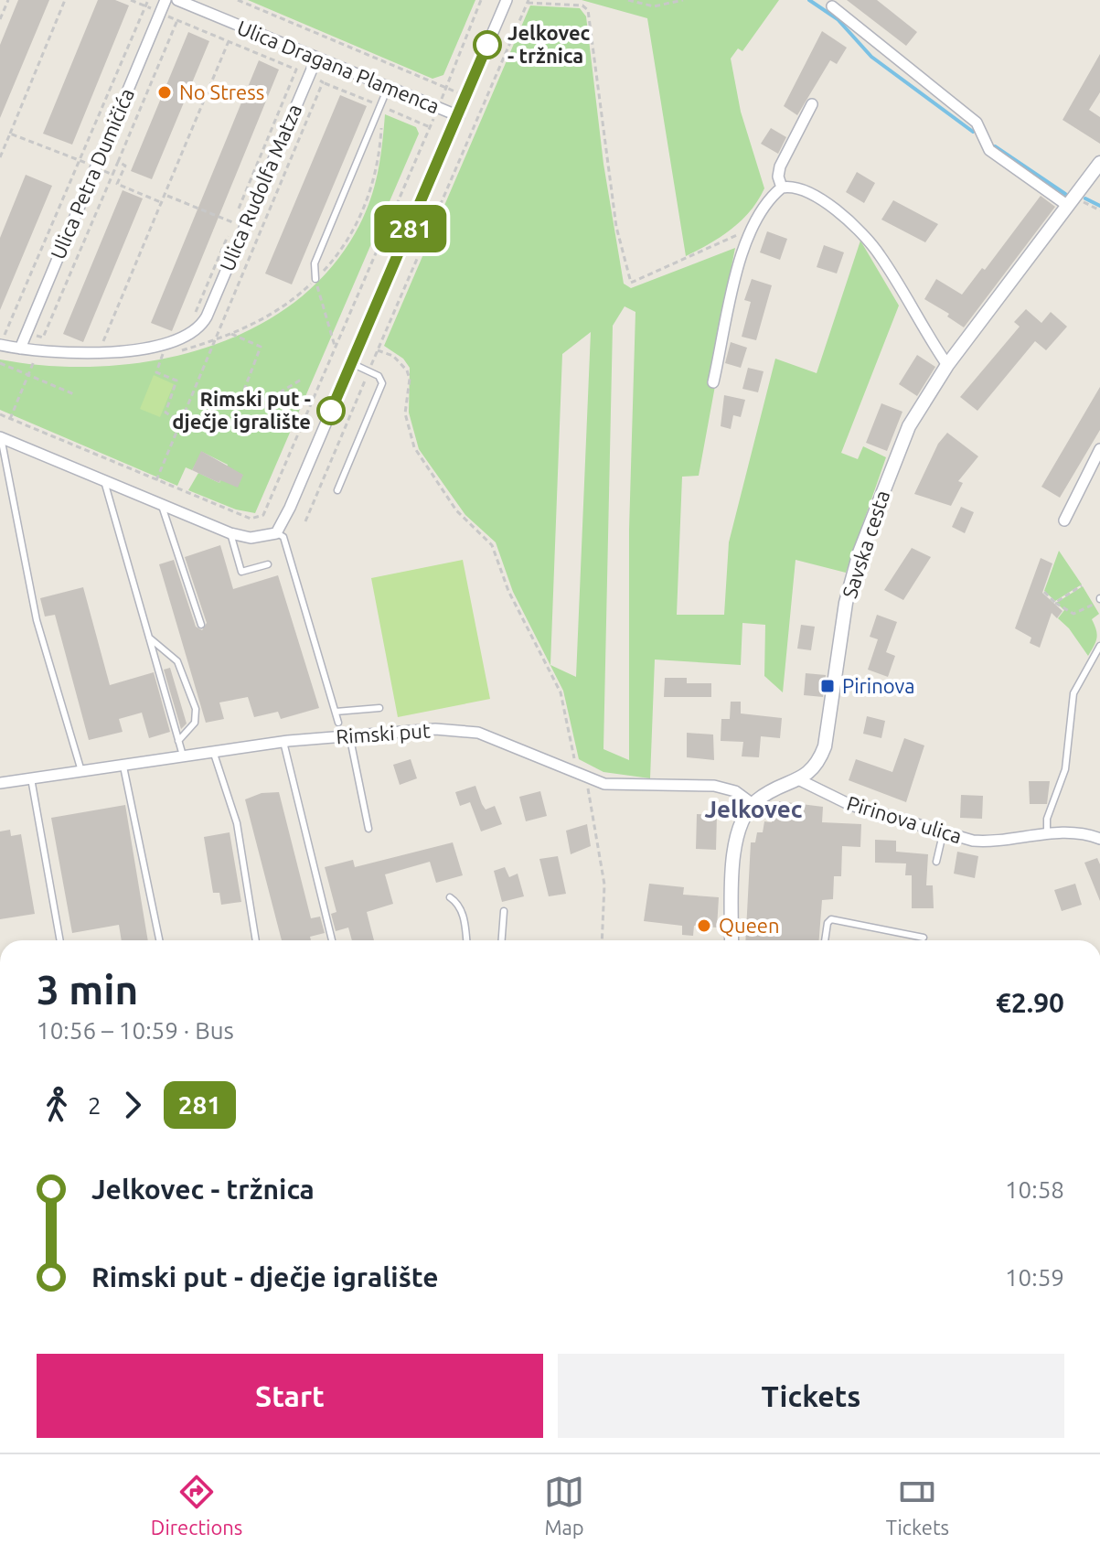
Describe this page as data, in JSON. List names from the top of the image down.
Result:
{
  "streets": {
    "street": [
      "Ulica Dragana Plamenca",
      "Ulica Petra Dumičića",
      "Ulica Rudolfa Matza",
      "Savska cesta",
      "Rimski put",
      "Pirinova ulica"
    ]
  },
  "crossings": [
    ["Ulica Dragana Plamenca", "Ulica Rudolfa Matza"],
    ["Savska cesta", "Rimski put"],
    ["Savska cesta", "Pirinova ulica"]
  ],
  "districts": ["Jelkovec"],
  "places": {
    "other": [
      "Jelkovec - tržnica",
      "No Stress",
      "Rimski put - dječje igralište",
      "Queen"
    ],
    "transit": ["Pirinova"]
  },
  "lines": ["bus line 281"],
  "page": {
    "on_map": "281",
    "heading": ["3 min", "10:56 – 10:59 · Bus", "€2.90"],
    "legs": ["2", "281"],
    "list": [
      {
        "name": "Jelkovec - tržnica",
        "value": "10:58"
      },
      {
        "name": "Rimski put - dječje igralište",
        "value": "10:59"
      }
    ],
    "buttons": ["Start", "Tickets"],
    "tabs": ["Directions", "Map", "Tickets"]
  }
}
